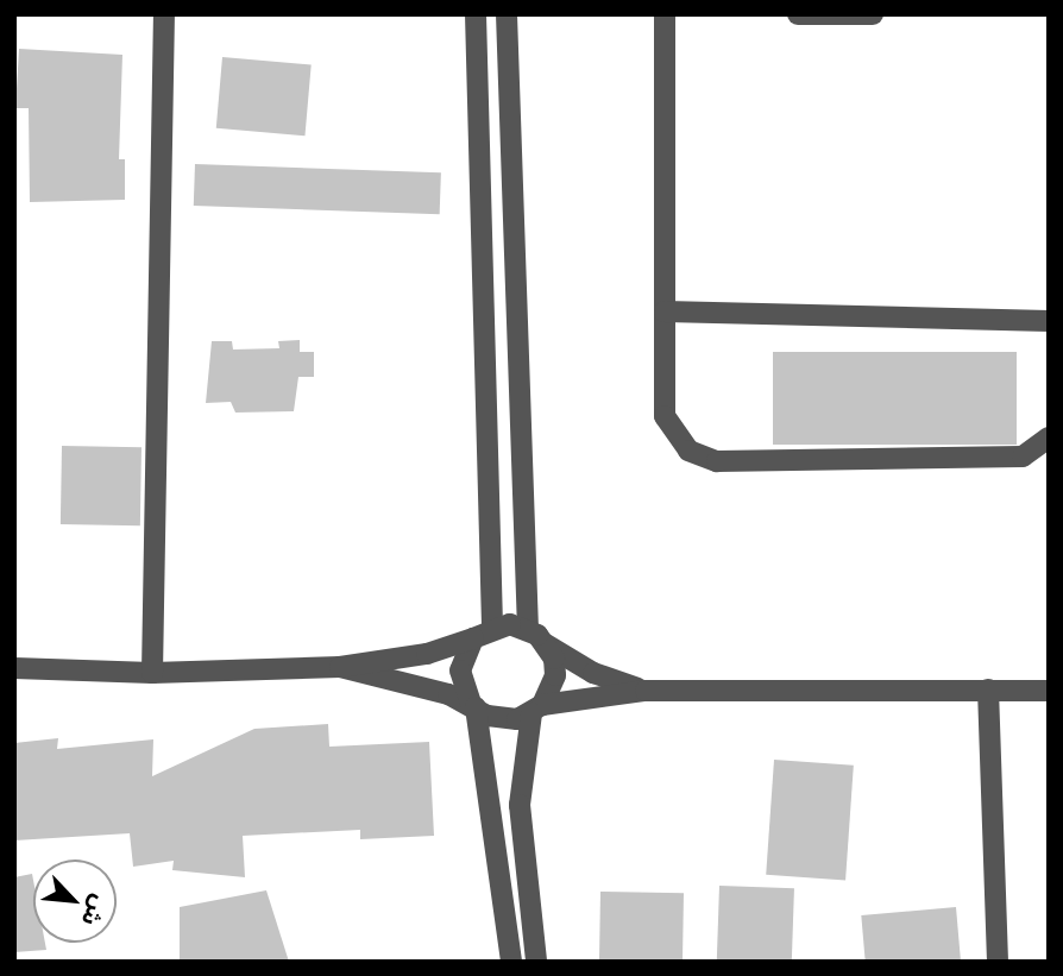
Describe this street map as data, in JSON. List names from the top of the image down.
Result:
{
  "north": "bottom right"
}
